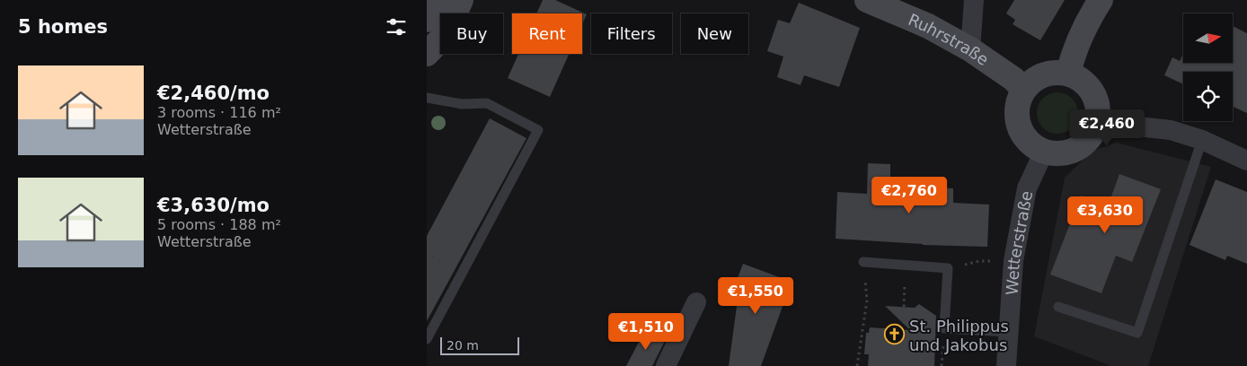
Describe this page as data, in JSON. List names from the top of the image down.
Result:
{
  "streets": {
    "main road": ["Ruhrstraße"],
    "street": ["Wetterstraße"]
  },
  "crossings": [
    ["Ruhrstraße", "Wetterstraße"]
  ],
  "places": {
    "church": ["St. Philippus und Jakobus"]
  },
  "scale_bar": "20 m",
  "north": "right",
  "page": {
    "heading": "5 homes",
    "chip": [
      "Buy",
      "Rent",
      "Filters",
      "New"
    ],
    "list": [
      {
        "name": "€2,460/mo",
        "note": "3 rooms · 116 m² · Wetterstraße"
      },
      {
        "name": "€3,630/mo",
        "note": "5 rooms · 188 m² · Wetterstraße"
      }
    ],
    "price": [
      "€2,460",
      "€2,760",
      "€3,630",
      "€1,550",
      "€1,510"
    ],
    "scale": "20 m"
  }
}
